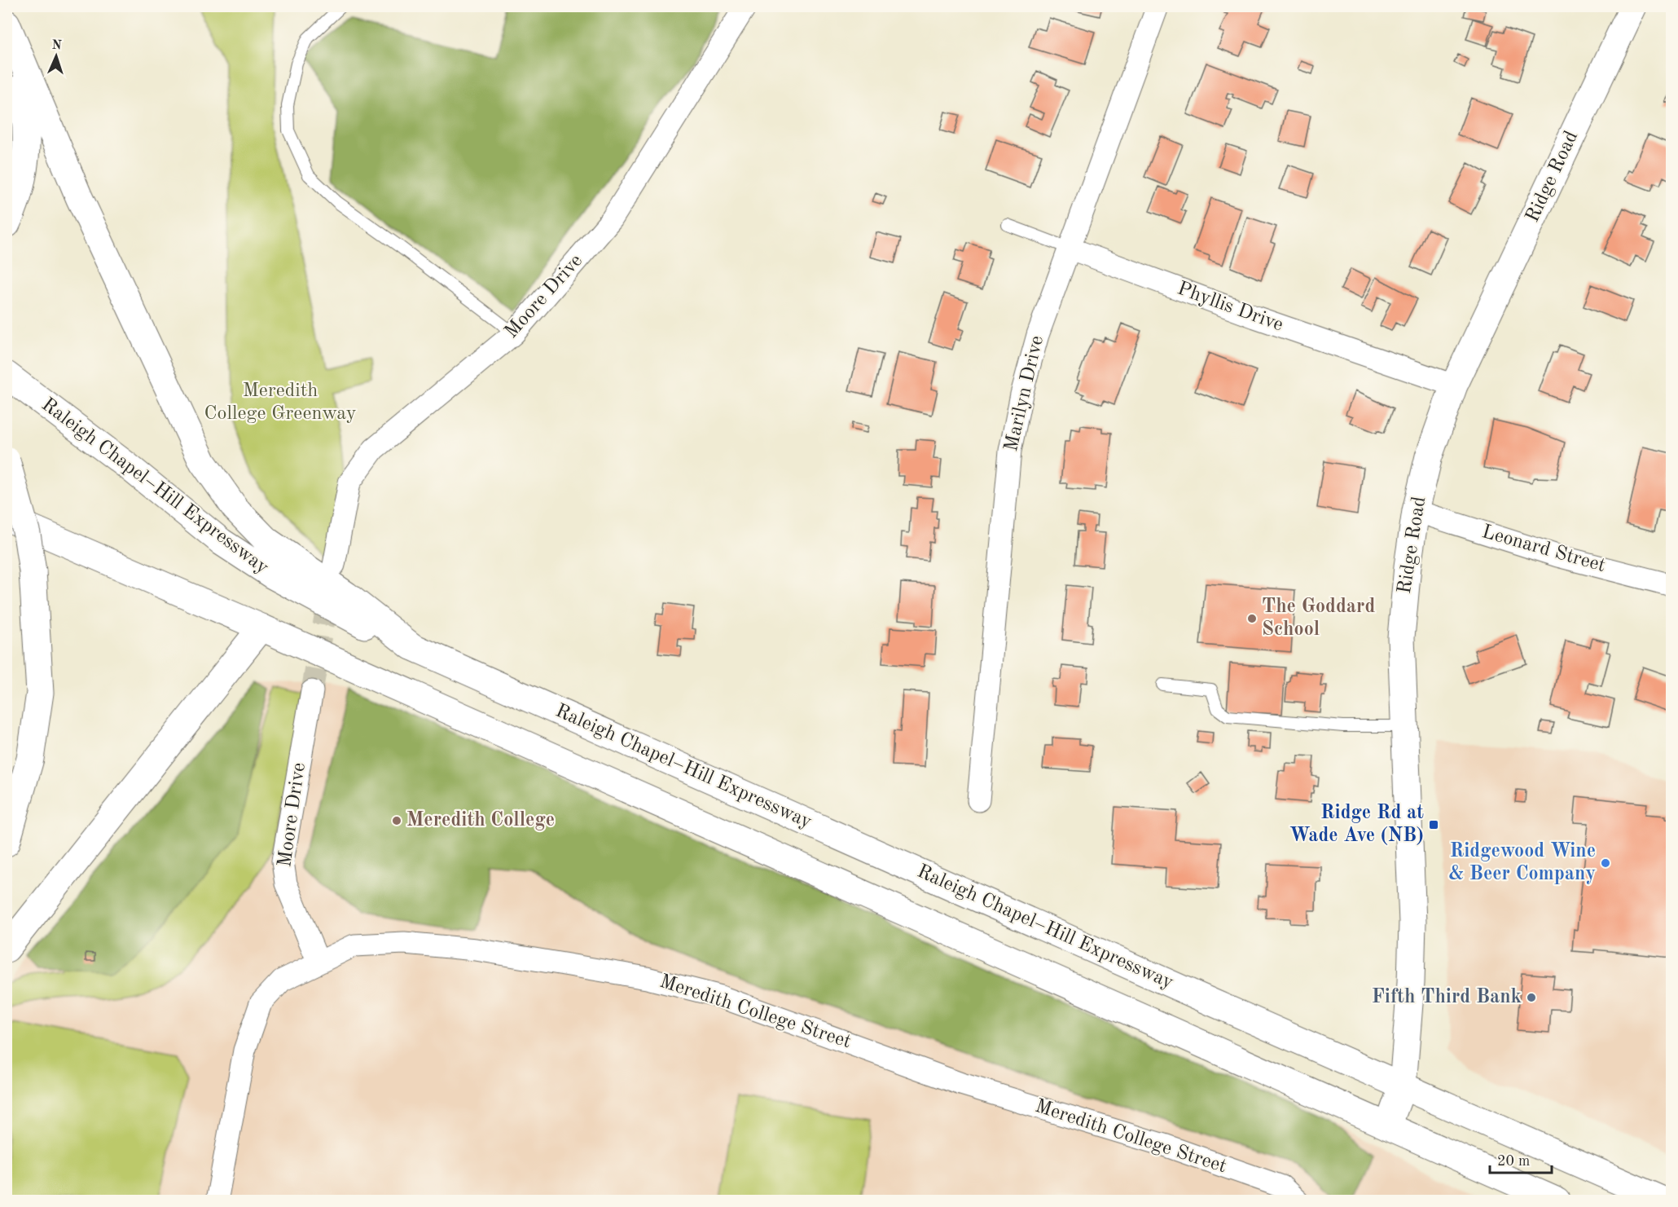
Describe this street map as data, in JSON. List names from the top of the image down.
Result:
{
  "streets": {
    "main road": ["Ridge Road", "Raleigh Chapel–Hill Expressway"],
    "street": [
      "Moore Drive",
      "Phyllis Drive",
      "Marilyn Drive",
      "Leonard Street",
      "Meredith College Street"
    ]
  },
  "crossings": [
    ["Ridge Road", "Phyllis Drive"],
    ["Ridge Road", "Raleigh Chapel–Hill Expressway"],
    ["Ridge Road", "Leonard Street"],
    ["Moore Drive", "Meredith College Street"],
    ["Phyllis Drive", "Marilyn Drive"]
  ],
  "parks": ["Meredith College Greenway"],
  "places": {
    "other": [
      "The Goddard School",
      "Meredith College",
      "Ridgewood Wine & Beer Company",
      "Fifth Third Bank"
    ],
    "transit": ["Ridge Rd at Wade Ave (NB)"]
  },
  "scale_bar": "20 m",
  "north": "top"
}
